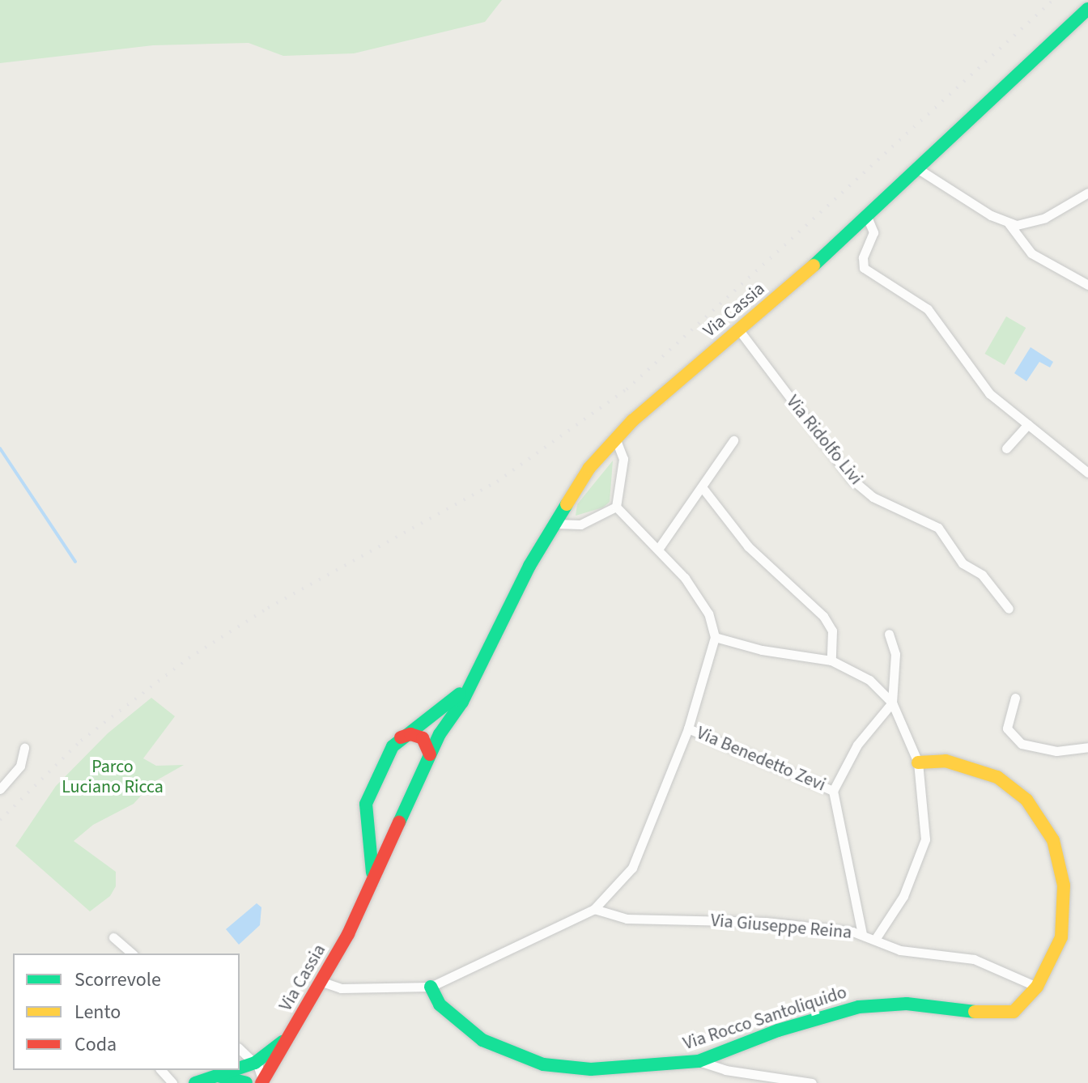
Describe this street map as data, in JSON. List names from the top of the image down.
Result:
{
  "streets": {
    "main road": ["Via Cassia", "Via Rocco Santoliquido"],
    "street": ["Via Ridolfo Livi", "Via Benedetto Zevi", "Via Giuseppe Reina"]
  },
  "crossings": [
    ["Via Cassia", "Via Ridolfo Livi"],
    ["Via Giuseppe Reina", "Via Rocco Santoliquido"]
  ],
  "parks": ["Parco Luciano Ricca"],
  "legend": ["Scorrevole", "Lento", "Coda"]
}
